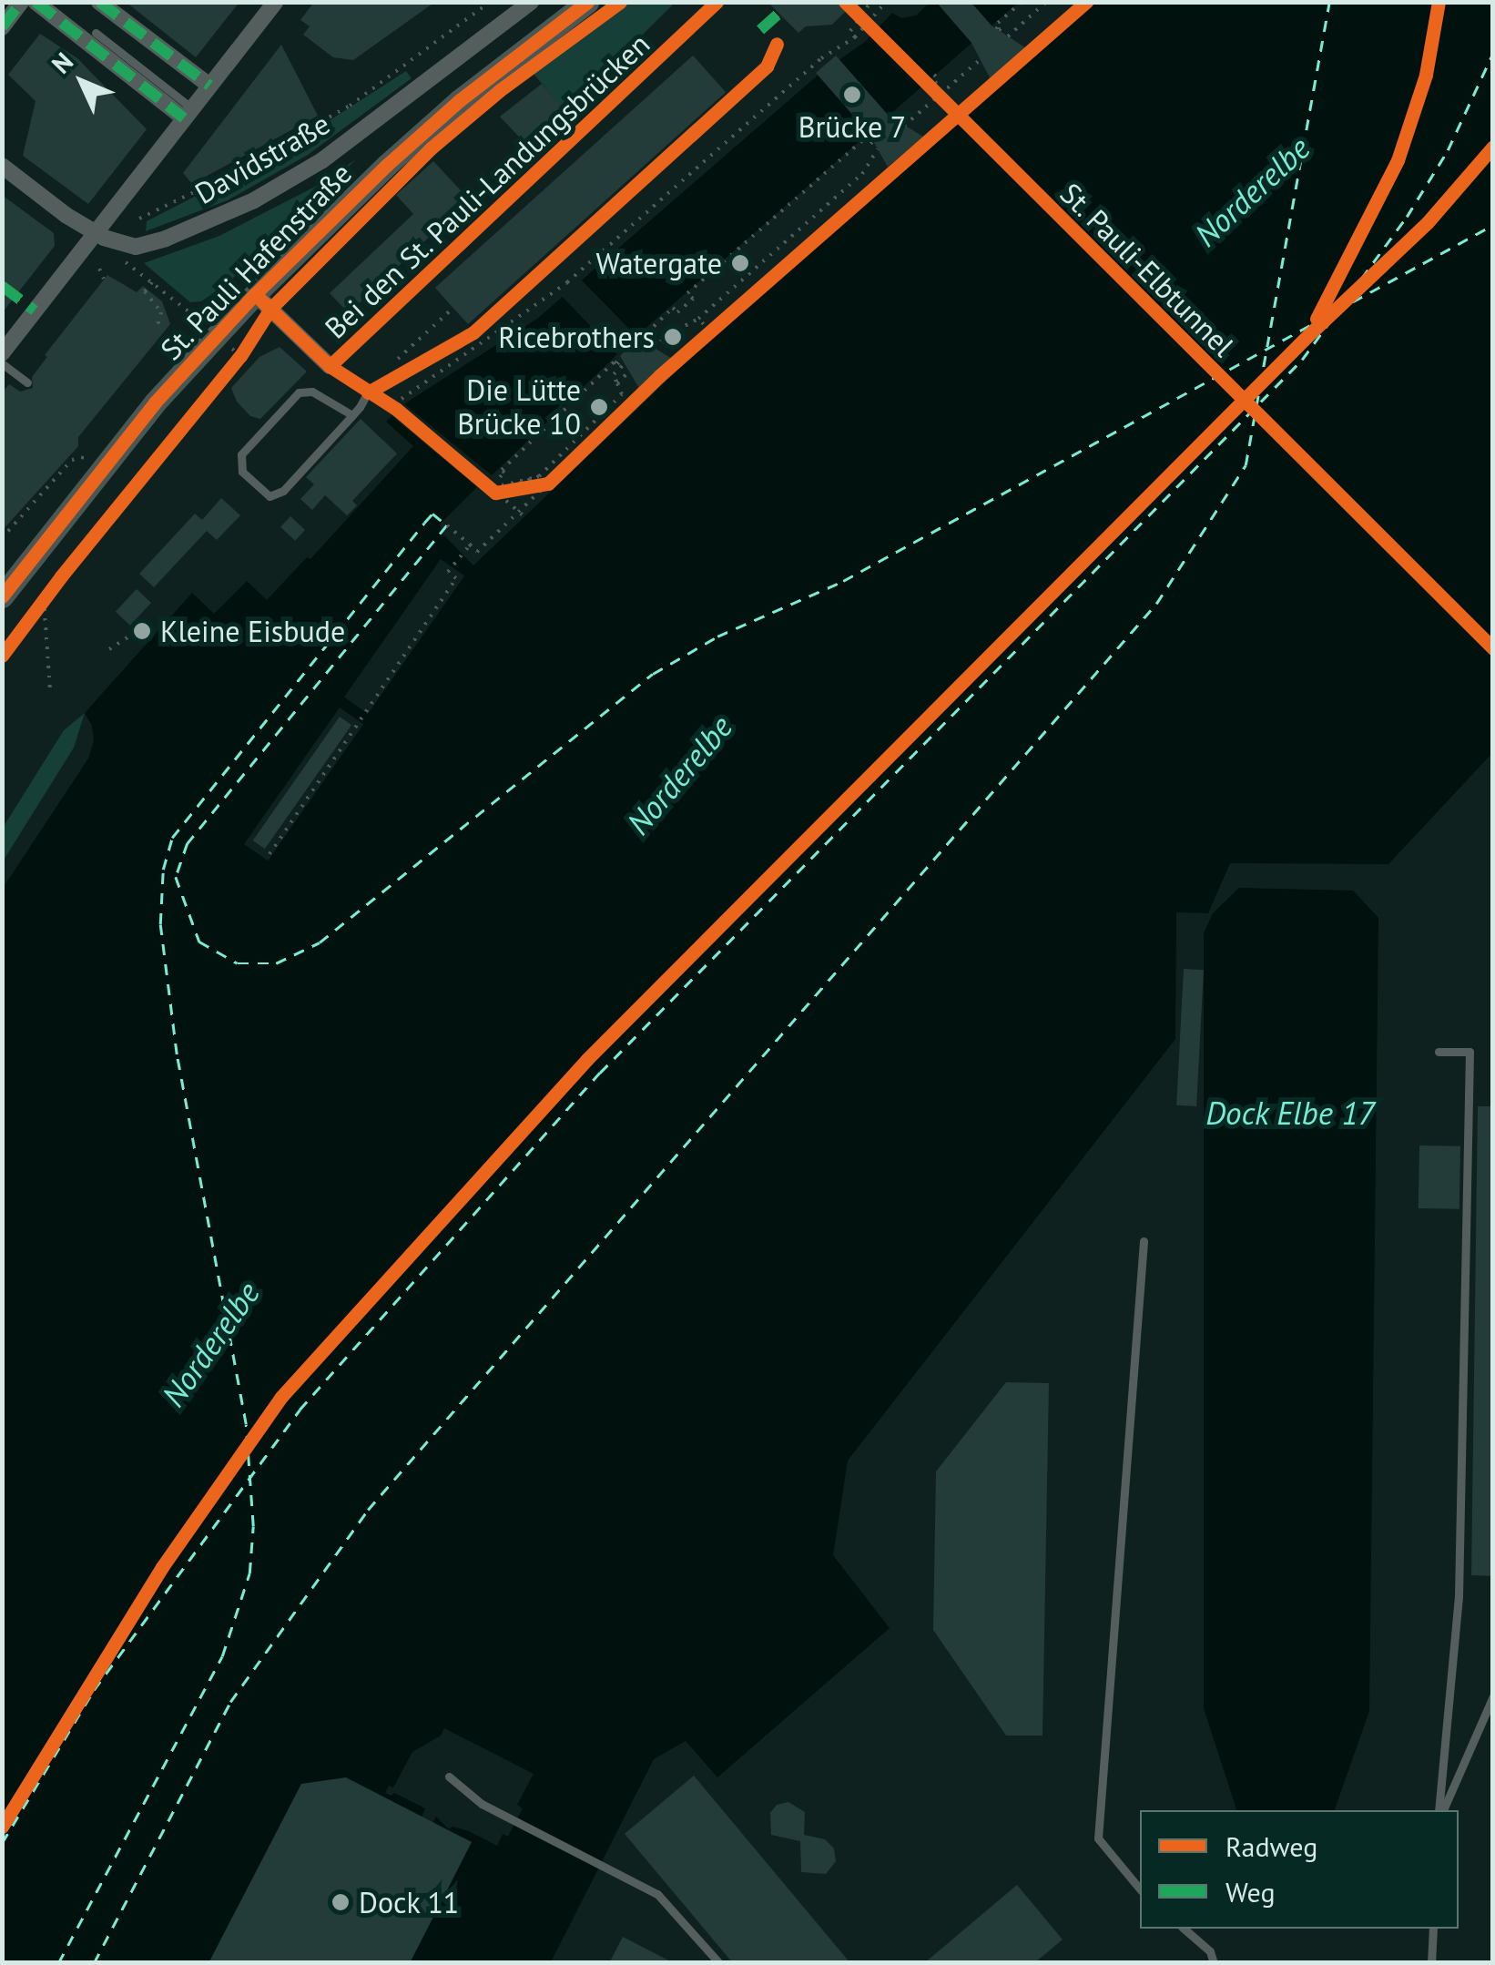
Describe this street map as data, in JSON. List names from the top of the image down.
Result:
{
  "streets": {
    "main road": ["St. Pauli Hafenstraße"],
    "street": ["Davidstraße", "Bei den St. Pauli-Landungsbrücken"],
    "cycle path": ["St. Pauli-Elbtunnel"]
  },
  "crossings": [
    ["Bei den St. Pauli-Landungsbrücken", "St. Pauli Hafenstraße"]
  ],
  "water": ["Norderelbe", "Dock Elbe 17"],
  "places": [
    "Brücke 7",
    "Watergate",
    "Ricebrothers",
    "Die Lütte Brücke 10",
    "Kleine Eisbude",
    "Dock 11"
  ],
  "legend": ["Radweg", "Weg"],
  "north": "top left"
}
